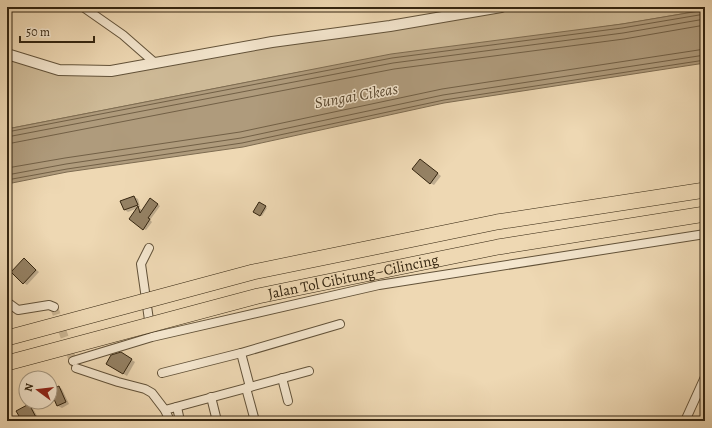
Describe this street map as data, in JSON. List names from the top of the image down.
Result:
{
  "streets": {
    "highway": ["Jalan Tol Cibitung–Cilincing"]
  },
  "water": ["Sungai Cikeas"],
  "scale_bar": "50 m",
  "north": "left"
}
